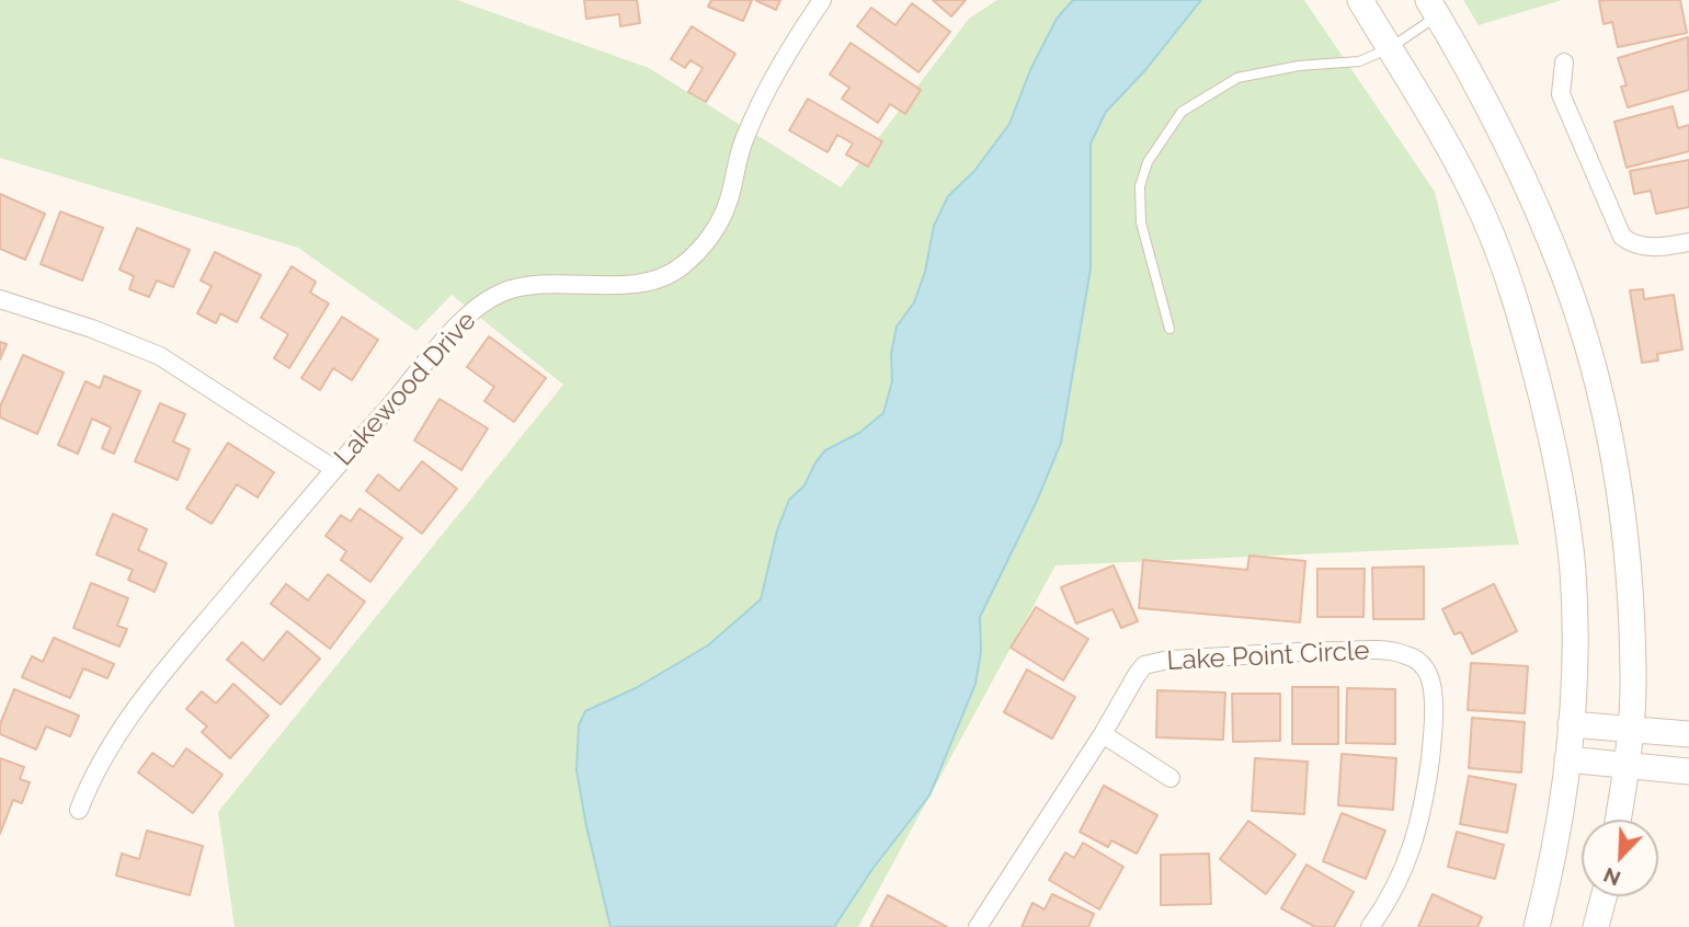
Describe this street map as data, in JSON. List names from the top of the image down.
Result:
{
  "streets": {
    "street": ["Lakewood Drive", "Lake Point Circle"]
  },
  "north": "bottom left"
}
